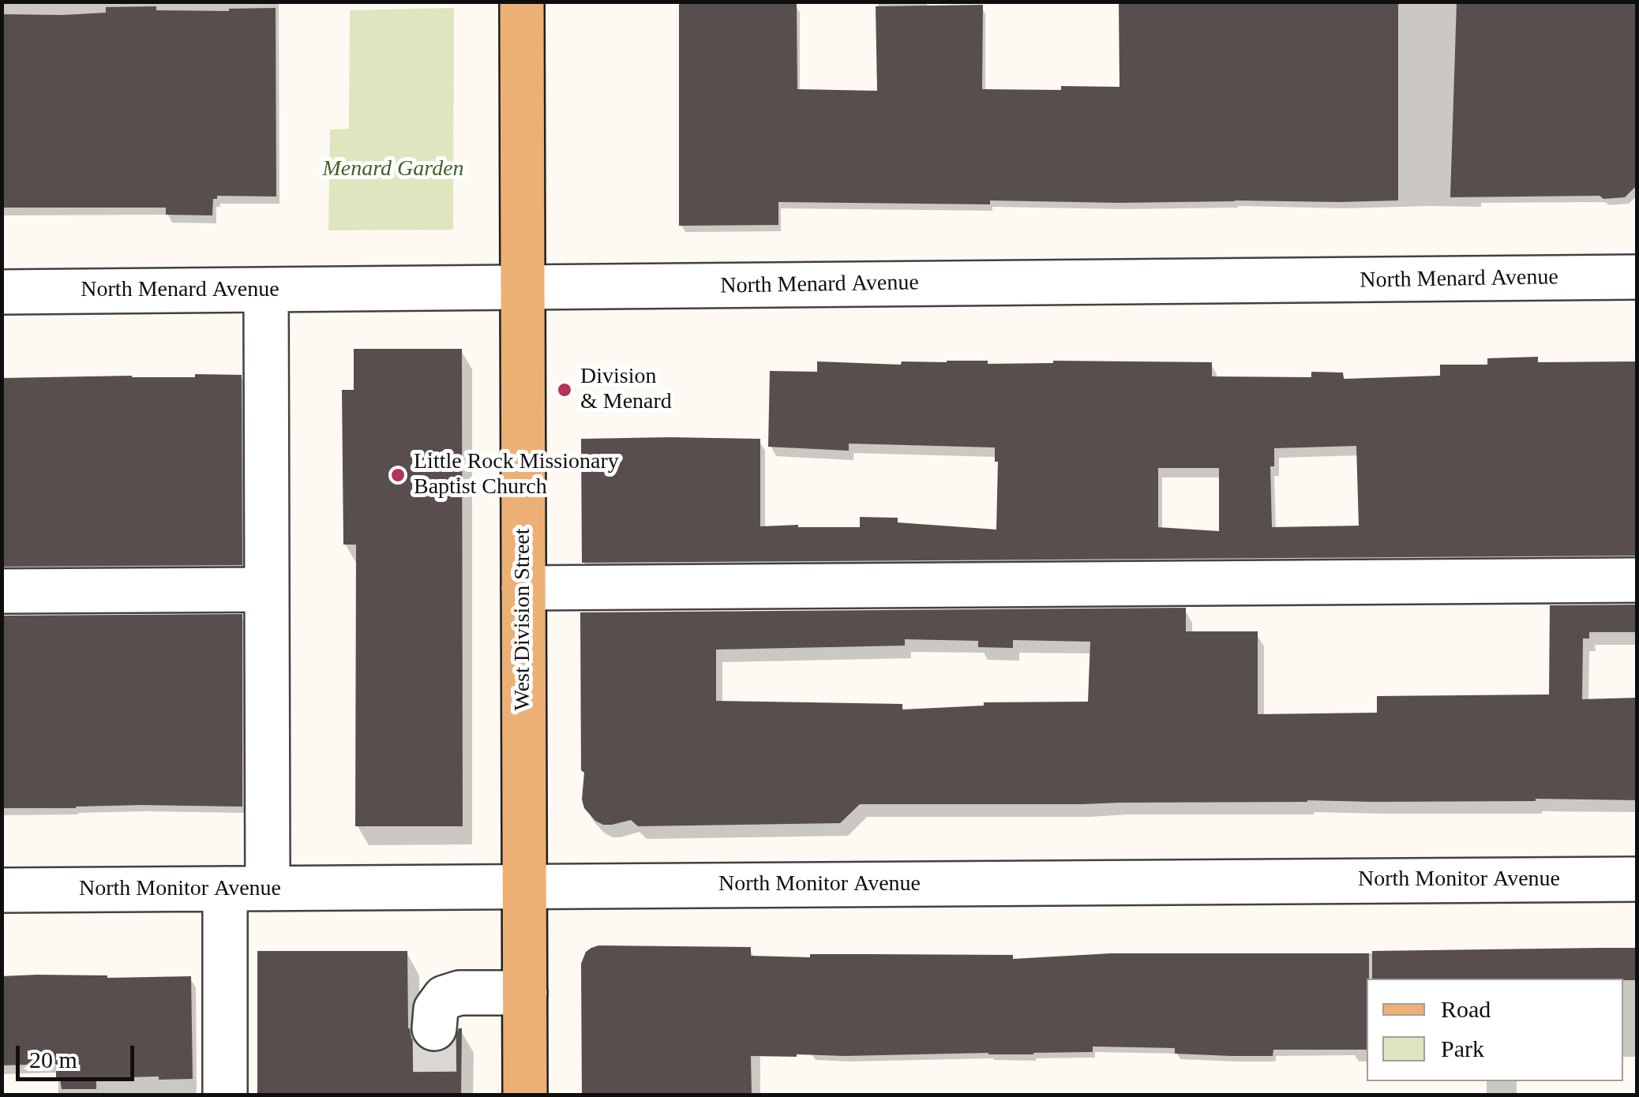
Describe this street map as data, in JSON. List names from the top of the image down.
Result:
{
  "streets": {
    "main road": ["West Division Street"],
    "street": ["North Menard Avenue", "North Monitor Avenue"]
  },
  "crossings": [
    ["North Menard Avenue", "West Division Street"],
    ["West Division Street", "North Monitor Avenue"]
  ],
  "parks": ["Menard Garden"],
  "places": ["Division & Menard", "Little Rock Missionary Baptist Church"],
  "legend": ["Road", "Park"],
  "scale_bar": "20 m"
}
